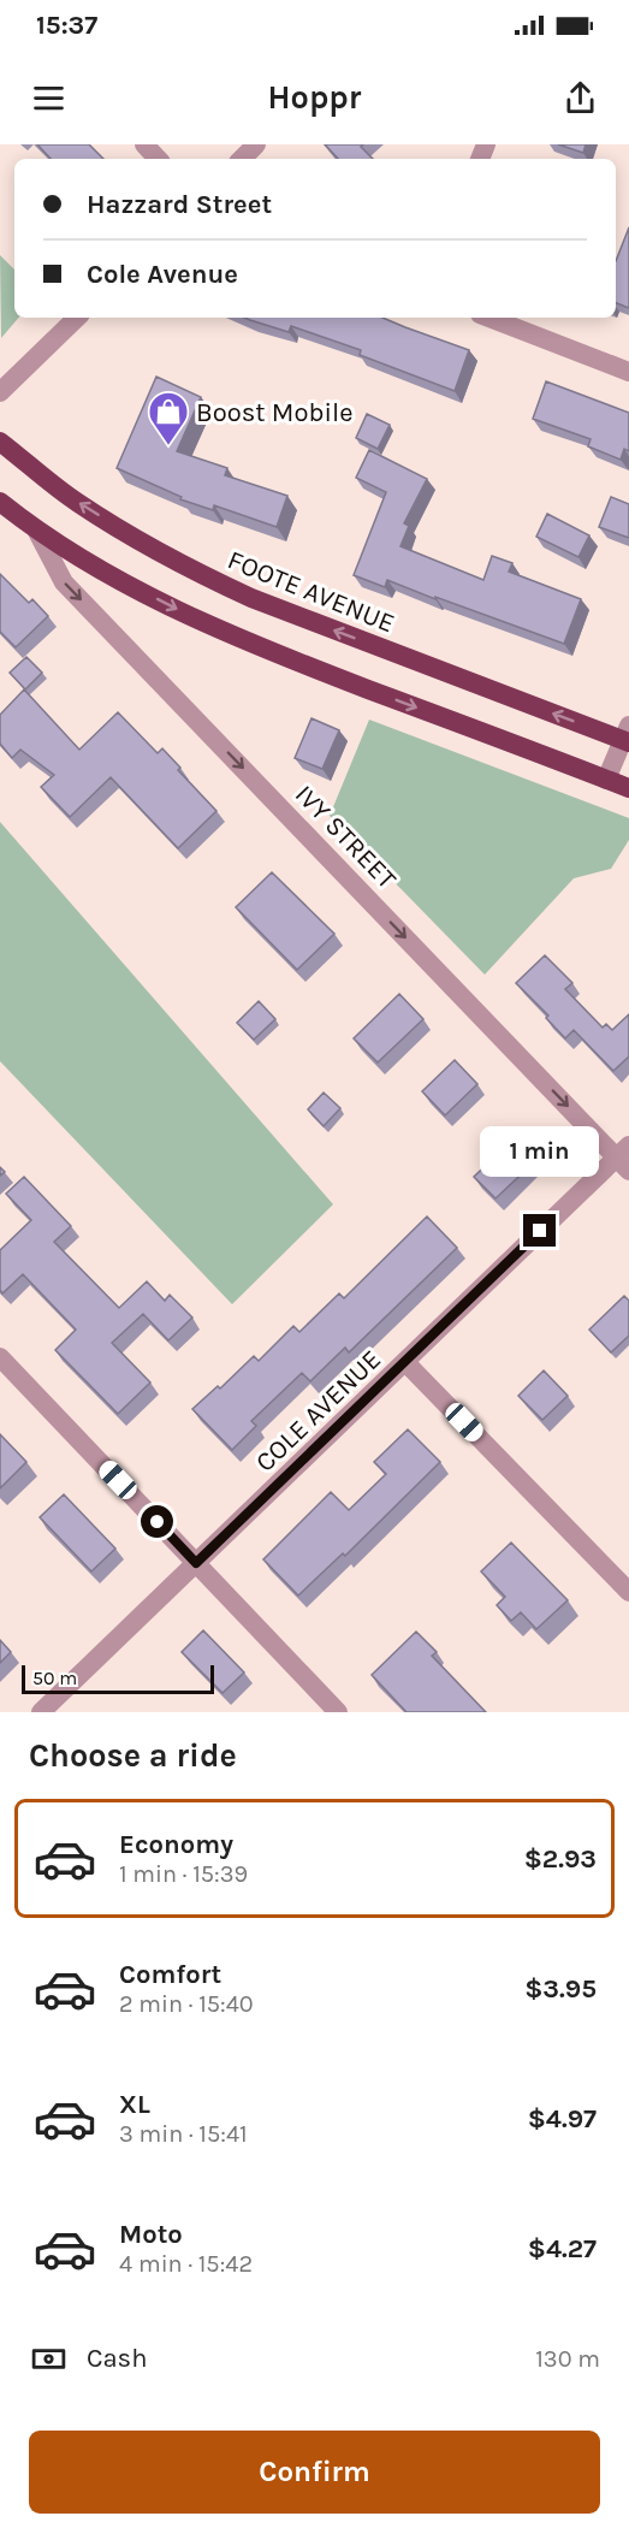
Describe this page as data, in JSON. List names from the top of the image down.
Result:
{
  "streets": {
    "highway": ["FOOTE AVENUE"],
    "street": ["IVY STREET", "COLE AVENUE"]
  },
  "crossings": [
    ["IVY STREET", "COLE AVENUE"]
  ],
  "one_way": ["IVY STREET"],
  "places": {
    "shop": ["Boost Mobile"]
  },
  "scale_bar": "50 m",
  "page": {
    "status": "15:37",
    "header": "Hoppr",
    "banner": ["Hazzard Street", "Cole Avenue"],
    "bubble": "1 min",
    "scale": "50 m",
    "heading": "Choose a ride",
    "list": [
      {
        "name": "Economy",
        "note": "1 min · 15:39",
        "value": "$2.93"
      },
      {
        "name": "Comfort",
        "note": "2 min · 15:40",
        "value": "$3.95"
      },
      {
        "name": "XL",
        "note": "3 min · 15:41",
        "value": "$4.97"
      },
      {
        "name": "Moto",
        "note": "4 min · 15:42",
        "value": "$4.27"
      }
    ],
    "pay": ["Cash", "130 m"],
    "buttons": "Confirm"
  }
}
